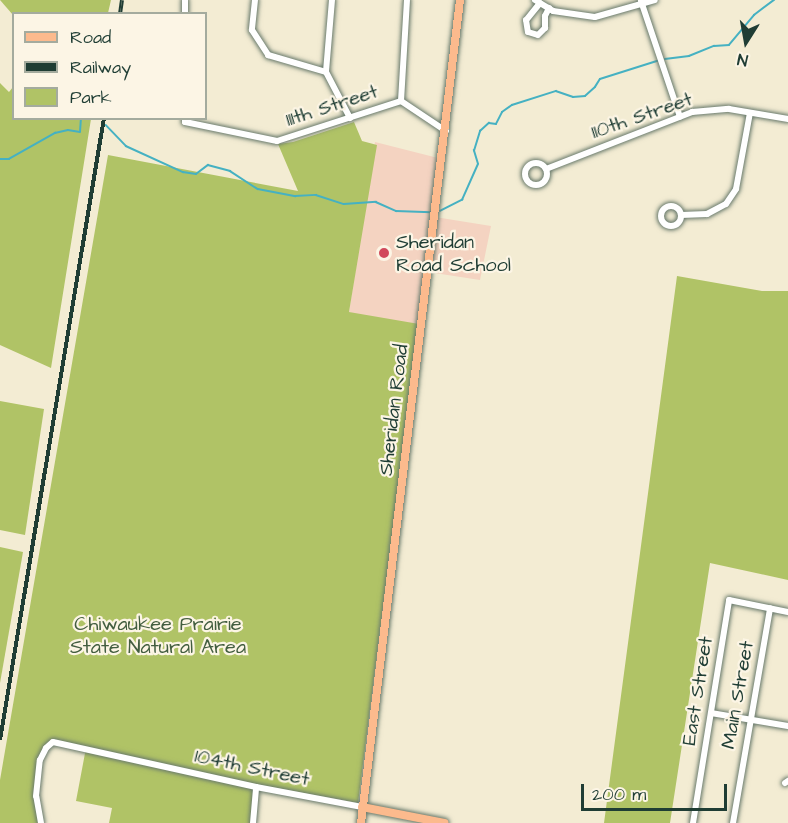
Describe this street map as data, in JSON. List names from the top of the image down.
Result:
{
  "streets": {
    "main road": ["Sheridan Road", "104th Street"],
    "street": [
      "111th Street",
      "110th Street",
      "East Street",
      "Main Street"
    ]
  },
  "crossings": [
    ["111th Street", "Sheridan Road"],
    ["Sheridan Road", "104th Street"],
    ["East Street", "Main Street"]
  ],
  "parks": ["Chiwaukee Prairie State Natural Area"],
  "places": ["Sheridan Road School"],
  "legend": ["Road", "Railway", "Park"],
  "scale_bar": "200 m",
  "north": "bottom"
}
